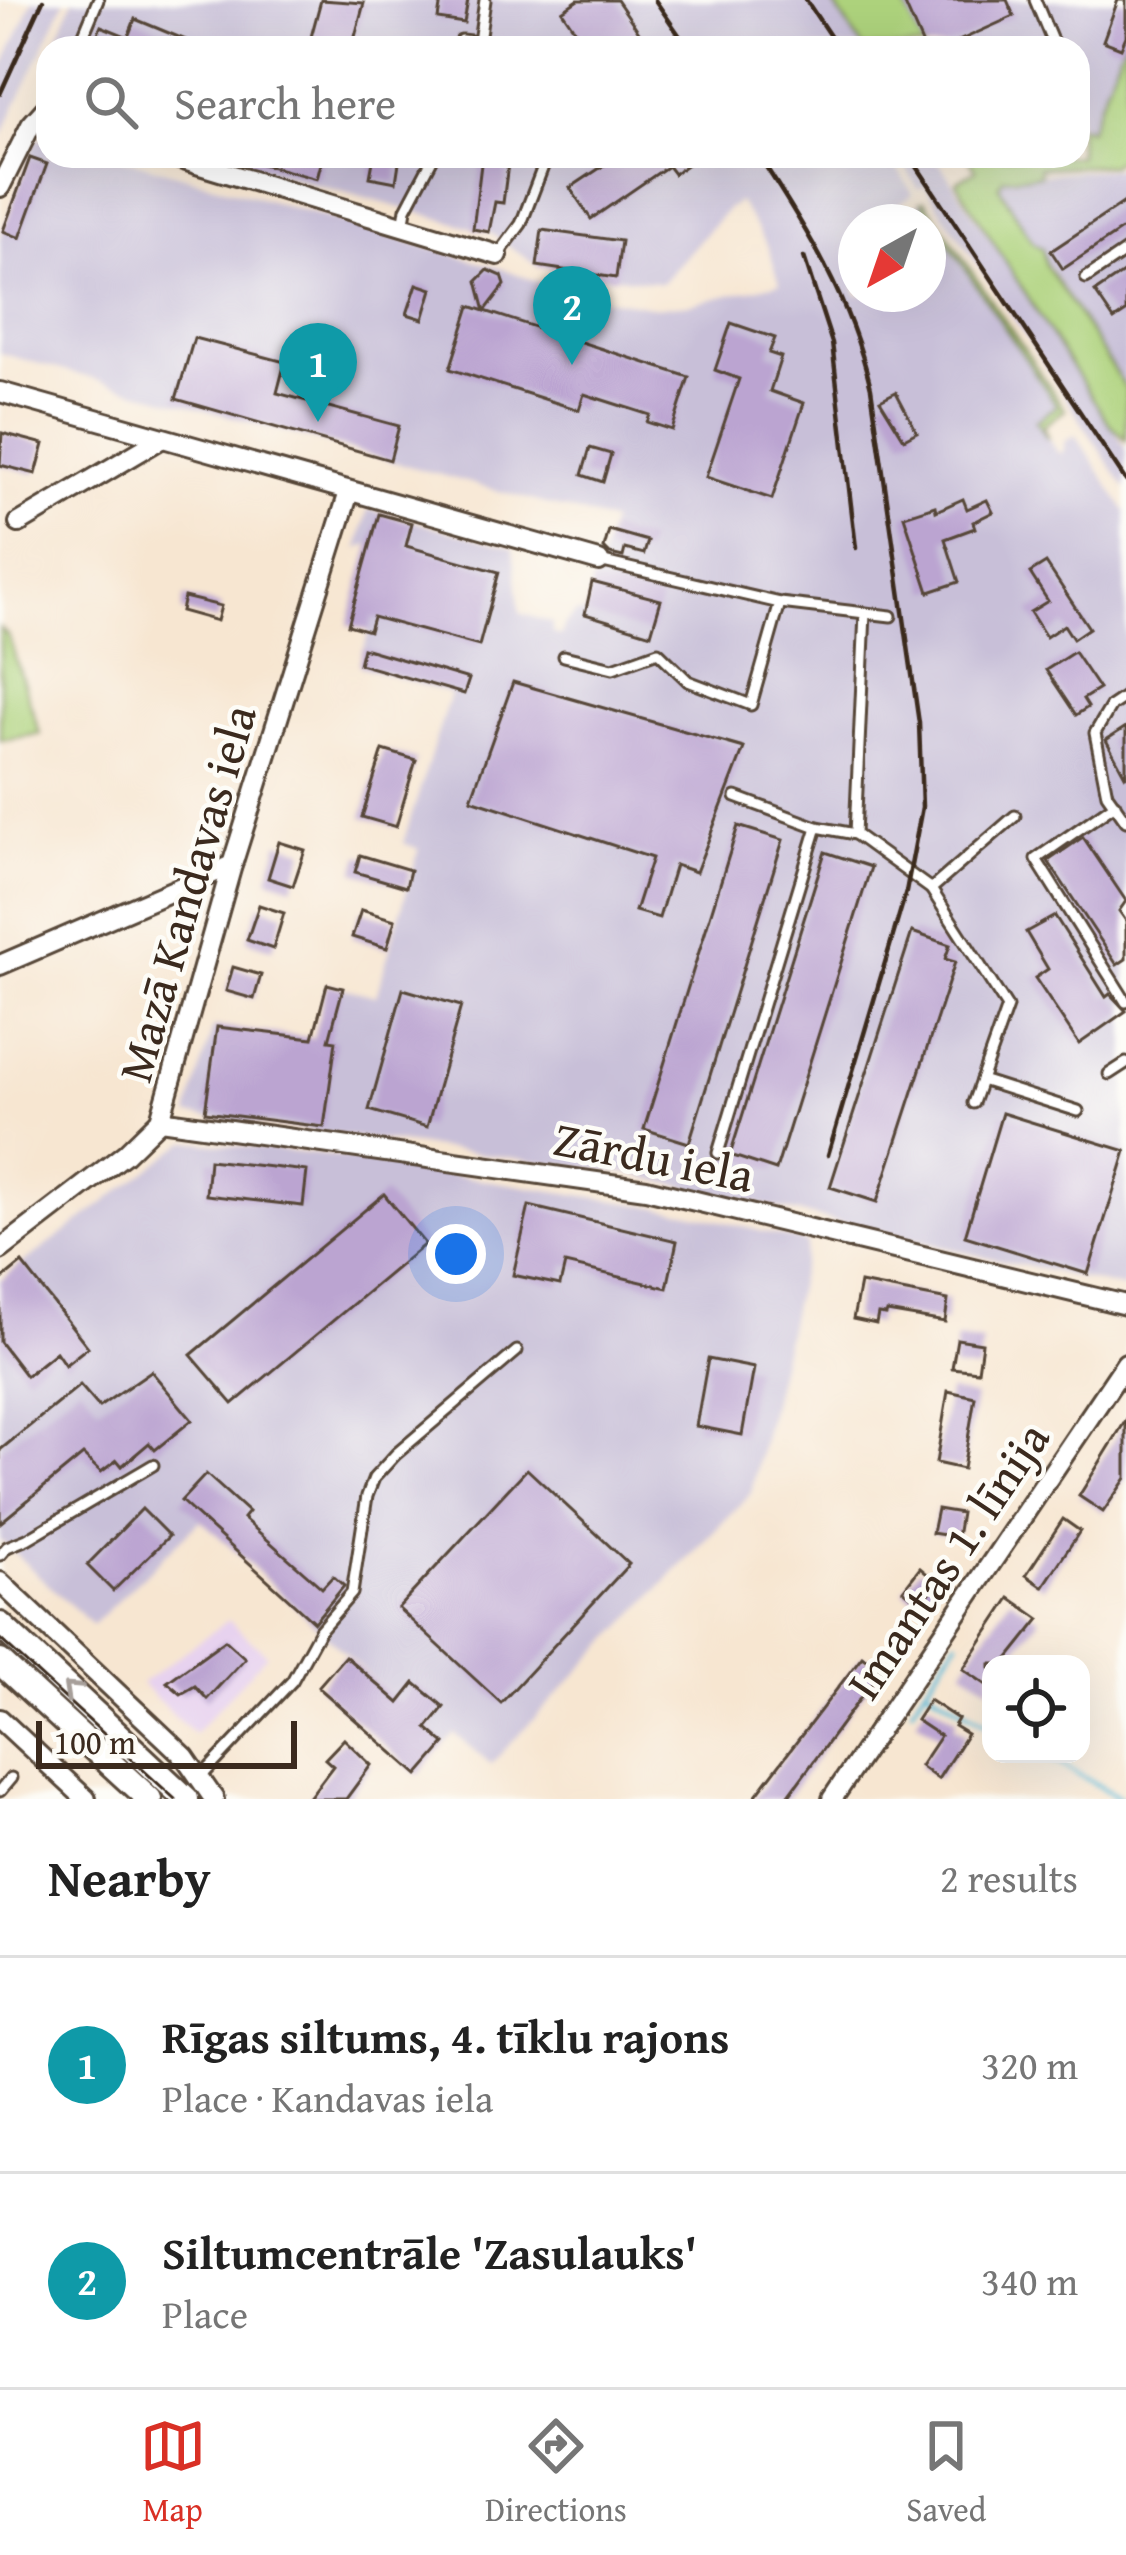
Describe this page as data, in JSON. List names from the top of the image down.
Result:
{
  "streets": {
    "street": ["Mazā Kandavas iela", "Zārdu iela", "Imantas 1. līnija"]
  },
  "crossings": [
    ["Mazā Kandavas iela", "Zārdu iela"]
  ],
  "scale_bar": "100 m",
  "north": "bottom left",
  "page": {
    "search": "Search here",
    "pins": ["2", "1"],
    "scale": "100 m",
    "heading": ["Nearby", "2 results"],
    "list": [
      {
        "mark": "1",
        "name": "Rīgas siltums, 4. tīklu rajons",
        "note": "Place · Kandavas iela",
        "value": "320 m"
      },
      {
        "mark": "2",
        "name": "Siltumcentrāle 'Zasulauks'",
        "note": "Place",
        "value": "340 m"
      }
    ],
    "nav": ["Map", "Directions", "Saved"]
  }
}
